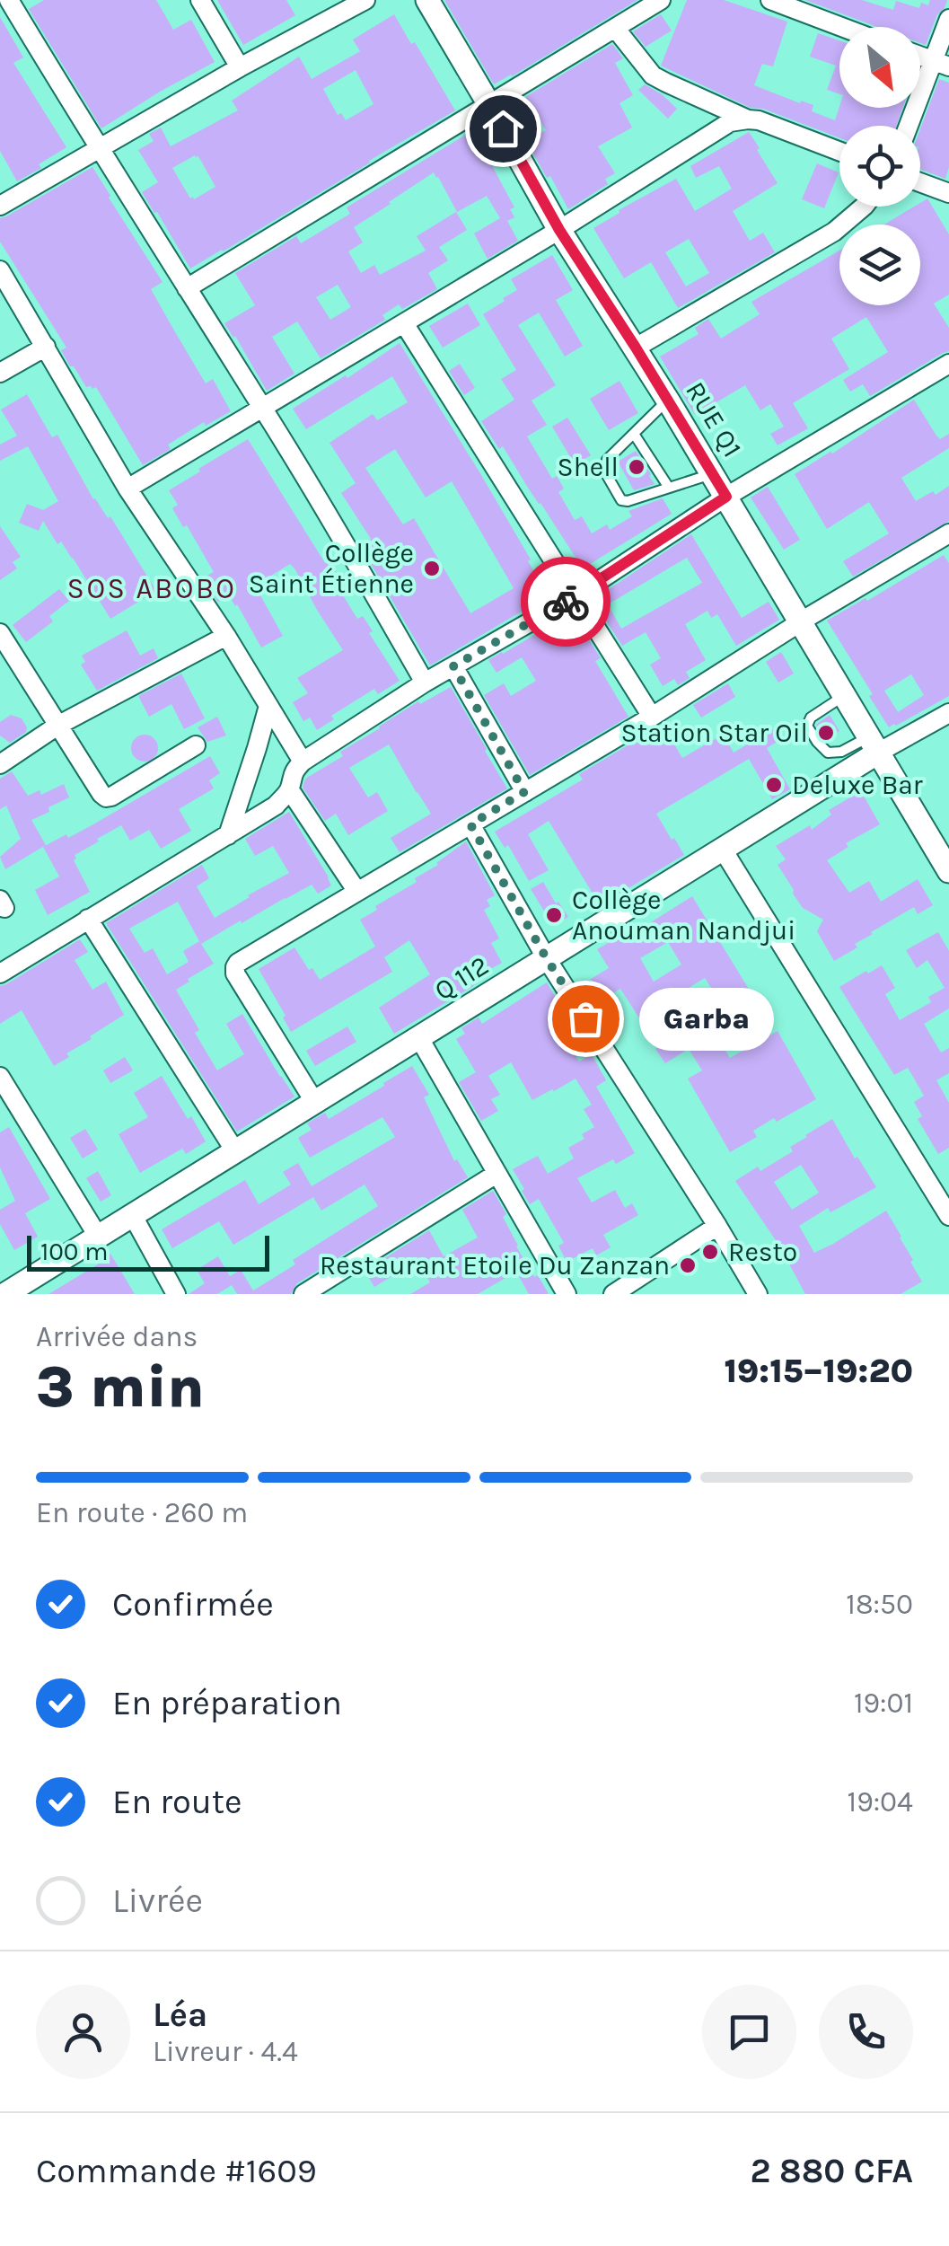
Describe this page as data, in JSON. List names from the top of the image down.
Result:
{
  "streets": {
    "street": ["RUE Q1", "Q 112"]
  },
  "crossings": [
    ["RUE Q1", "Q 112"]
  ],
  "districts": ["SOS ABOBO"],
  "places": [
    "Shell",
    "Collège Saint Étienne",
    "Station Star Oil",
    "Deluxe Bar",
    "Collège Anouman Nandjui",
    "Garba",
    "Resto",
    "Restaurant Etoile Du Zanzan"
  ],
  "scale_bar": "100 m",
  "north": "bottom right",
  "page": {
    "bubble": "Garba",
    "scale": "100 m",
    "heading": ["3 min", "Arrivée dans", "19:15–19:20"],
    "panel": [
      "Léa",
      "Livreur · 4.4",
      "Commande #1609",
      "2 880 CFA"
    ],
    "bar": "En route · 260 m",
    "list": [
      ["Confirmée", "18:50"],
      ["En préparation", "19:01"],
      ["En route", "19:04"],
      "Livrée"
    ]
  }
}
